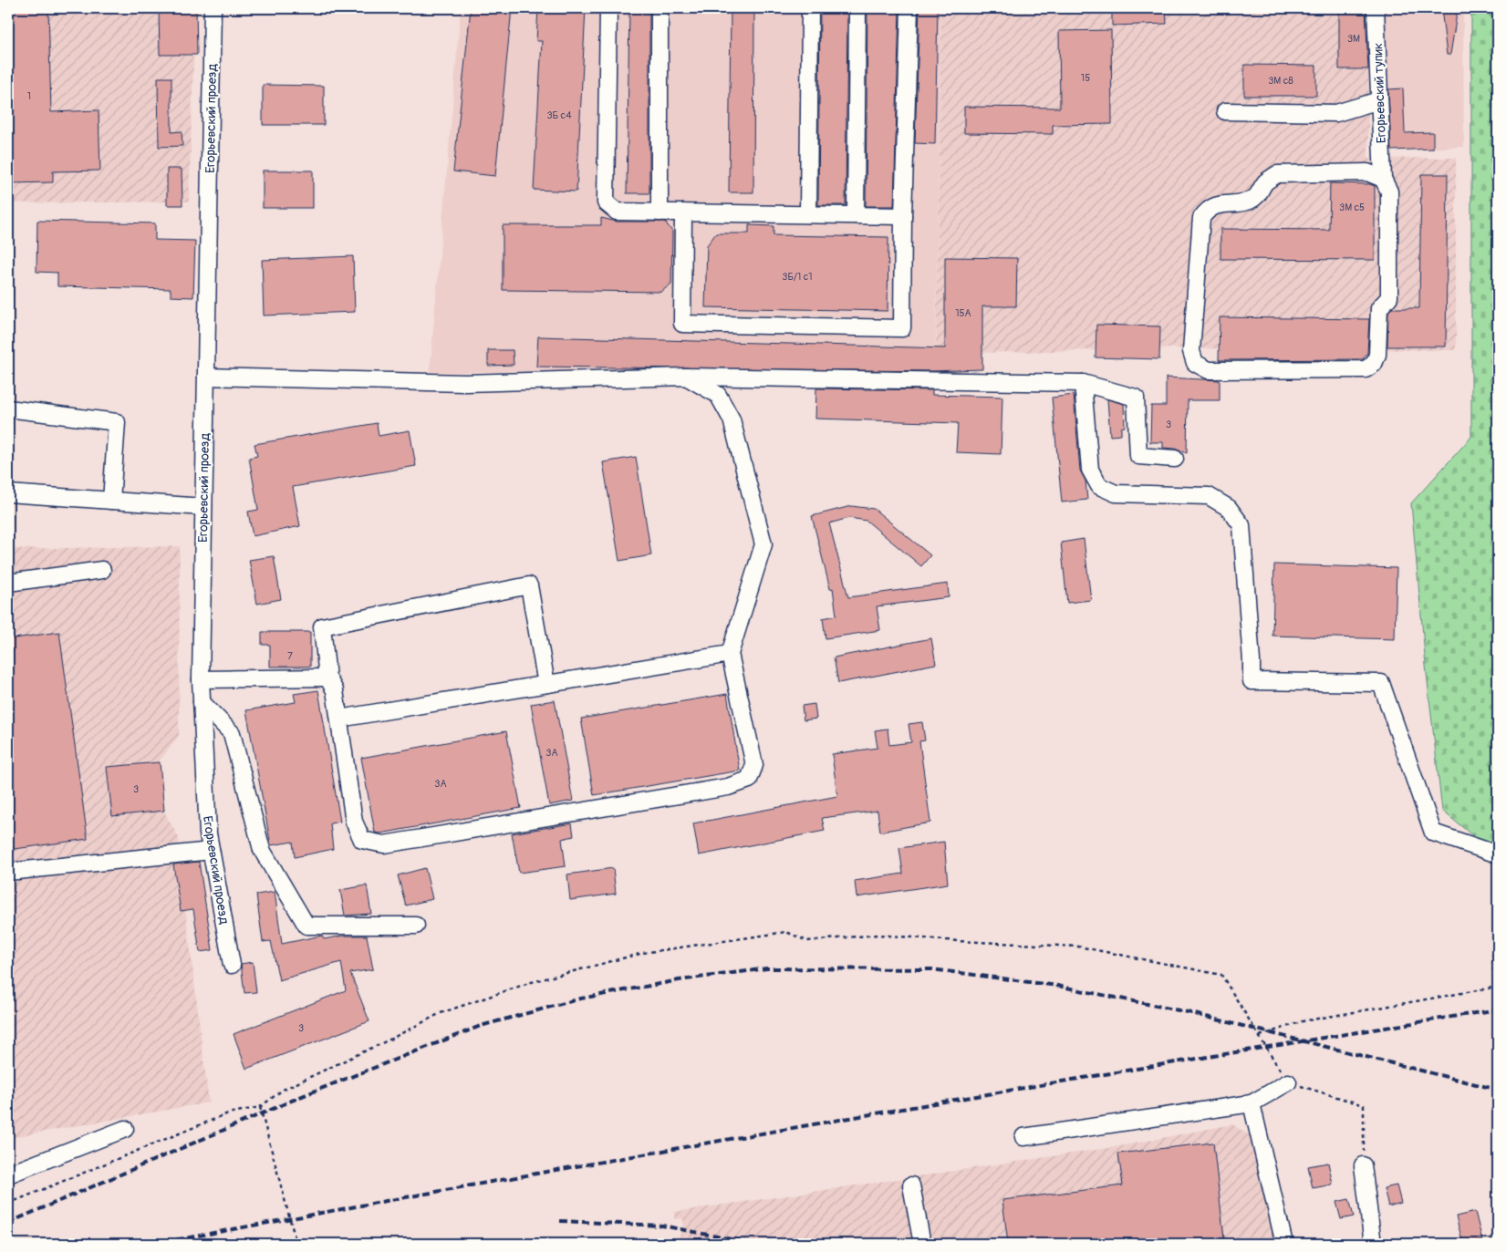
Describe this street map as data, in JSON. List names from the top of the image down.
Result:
{
  "streets": {
    "street": ["Егорьевский тупик", "Егорьевский проезд"]
  },
  "house_numbers": [
    "3М",
    "15",
    "3М с8",
    "1",
    "3Б с4",
    "3М с5",
    "3Б/1 с1",
    "15А",
    "3",
    "7",
    "3А",
    "3А",
    "3",
    "3"
  ]
}
